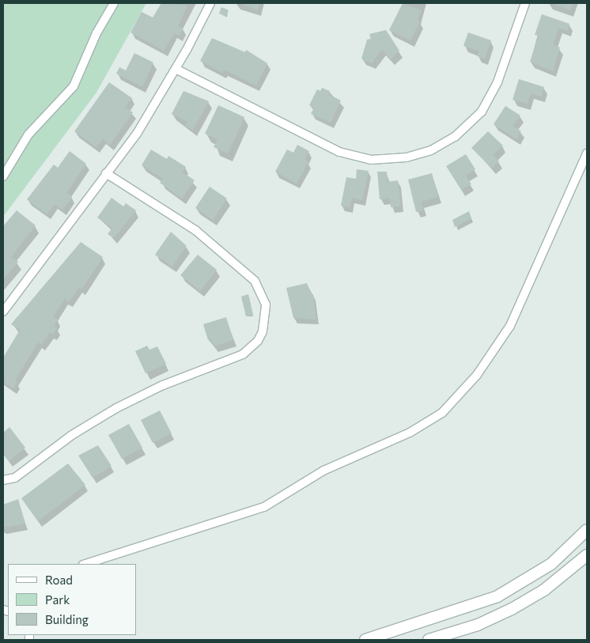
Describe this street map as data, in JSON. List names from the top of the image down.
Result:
{
  "legend": ["Road", "Park", "Building"]
}
